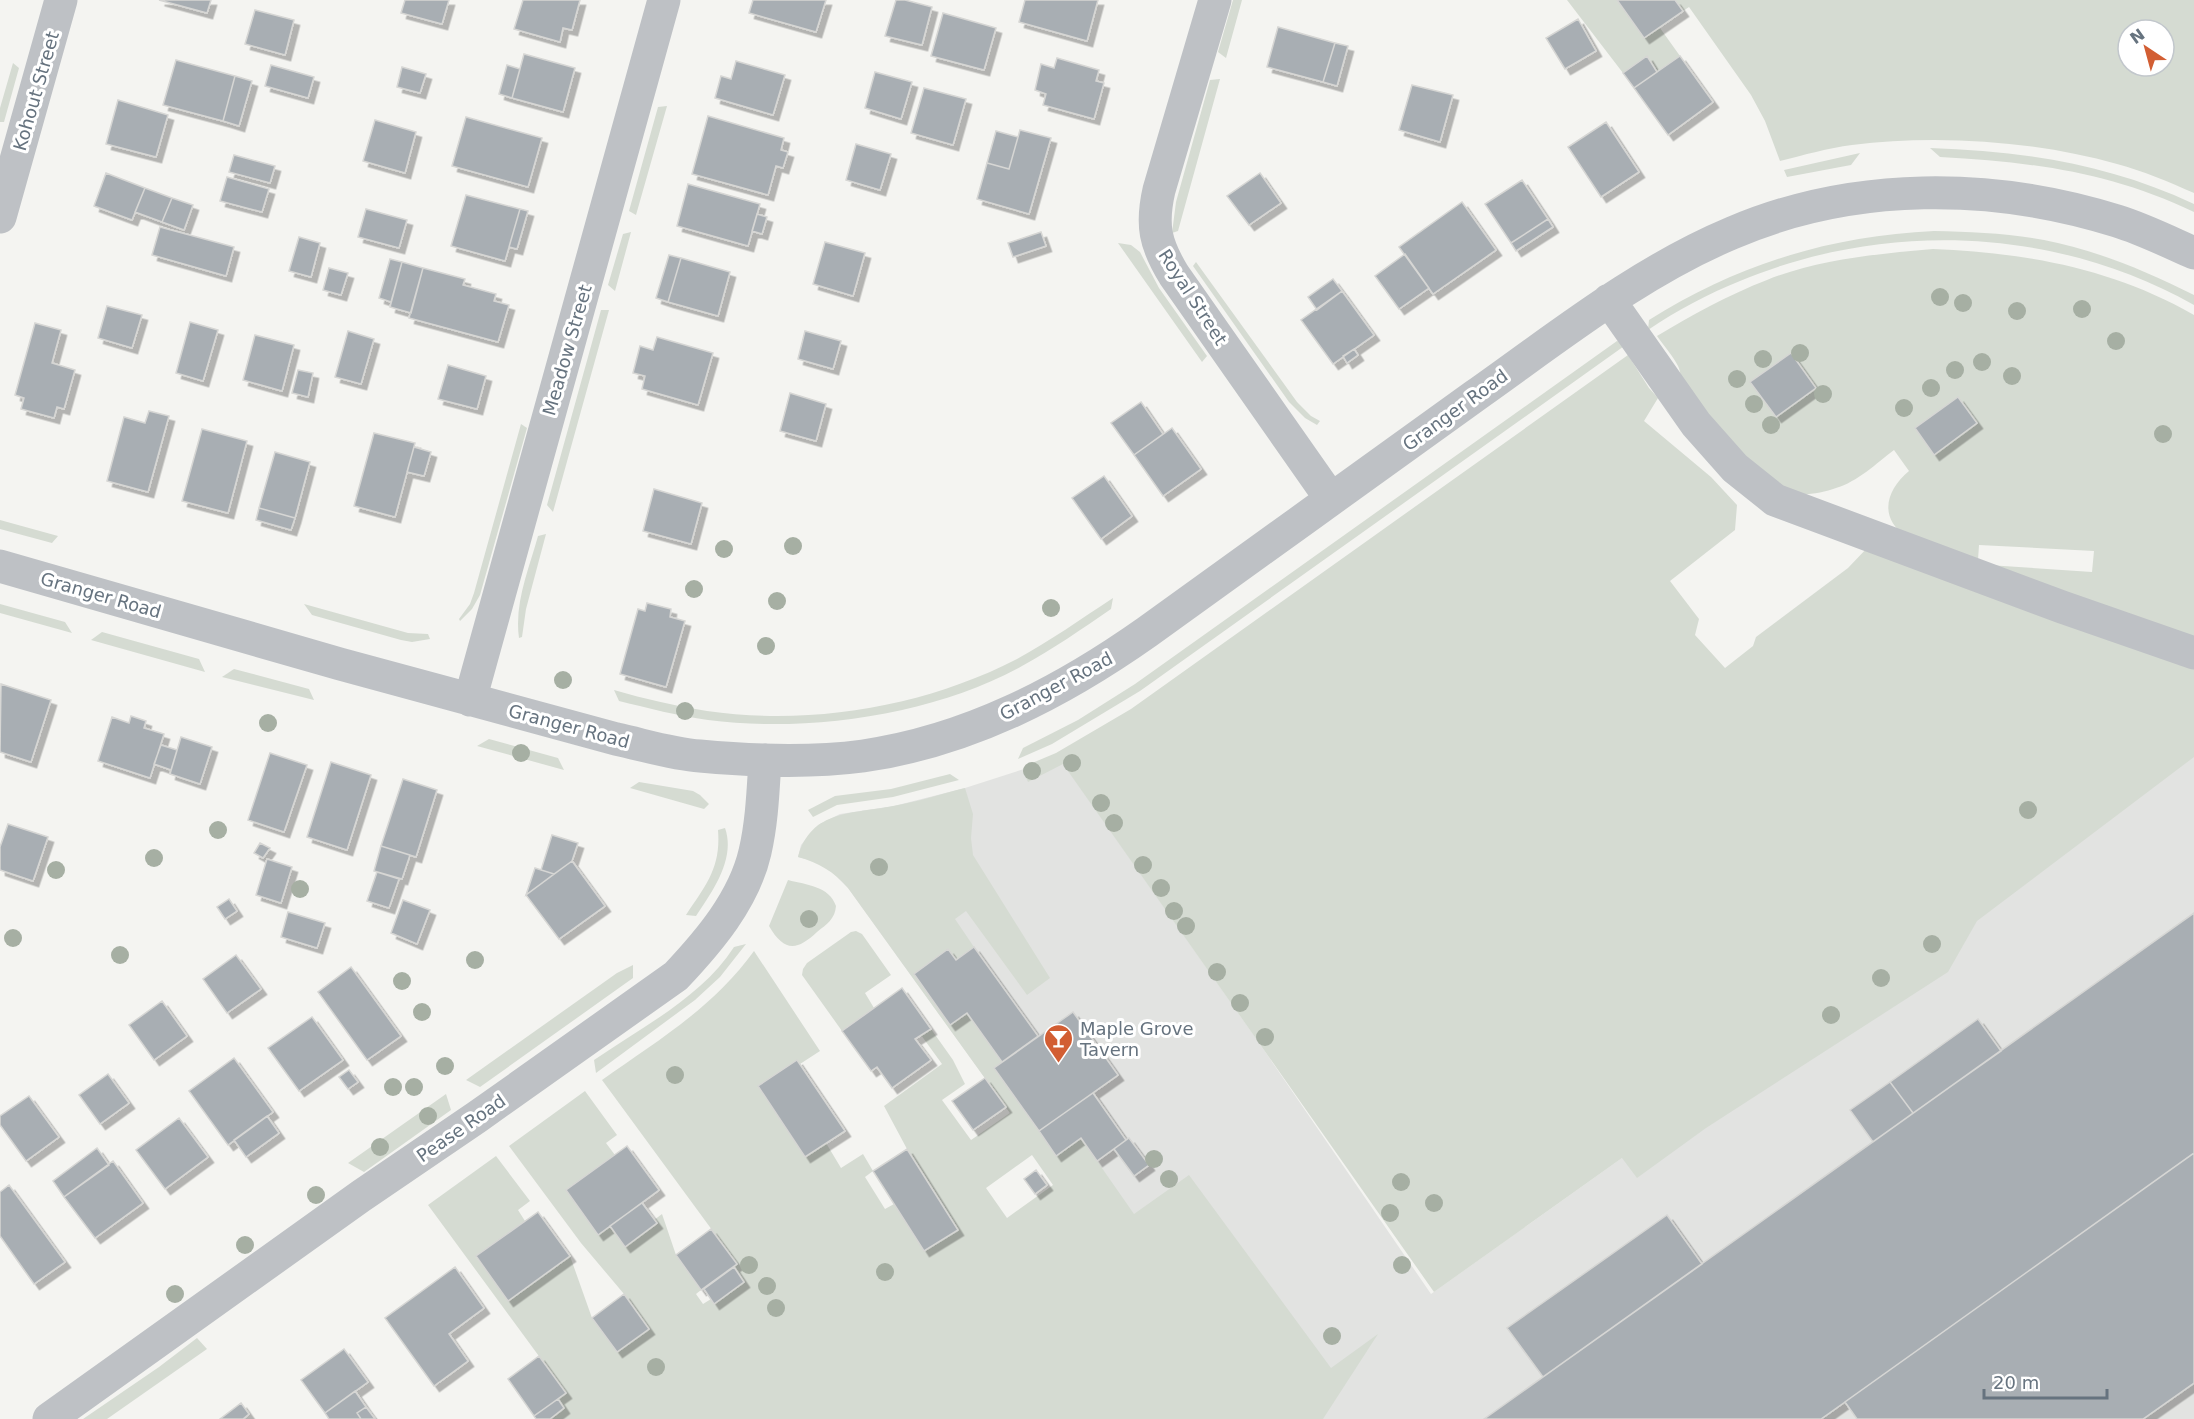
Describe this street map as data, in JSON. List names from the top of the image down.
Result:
{
  "streets": {
    "street": [
      "Kohout Street",
      "Royal Street",
      "Meadow Street",
      "Granger Road",
      "Pease Road"
    ]
  },
  "crossings": [
    ["Royal Street", "Granger Road"],
    ["Meadow Street", "Granger Road"],
    ["Granger Road", "Pease Road"]
  ],
  "places": {
    "bar": ["Maple Grove Tavern"]
  },
  "scale_bar": "20 m",
  "north": "top left"
}
